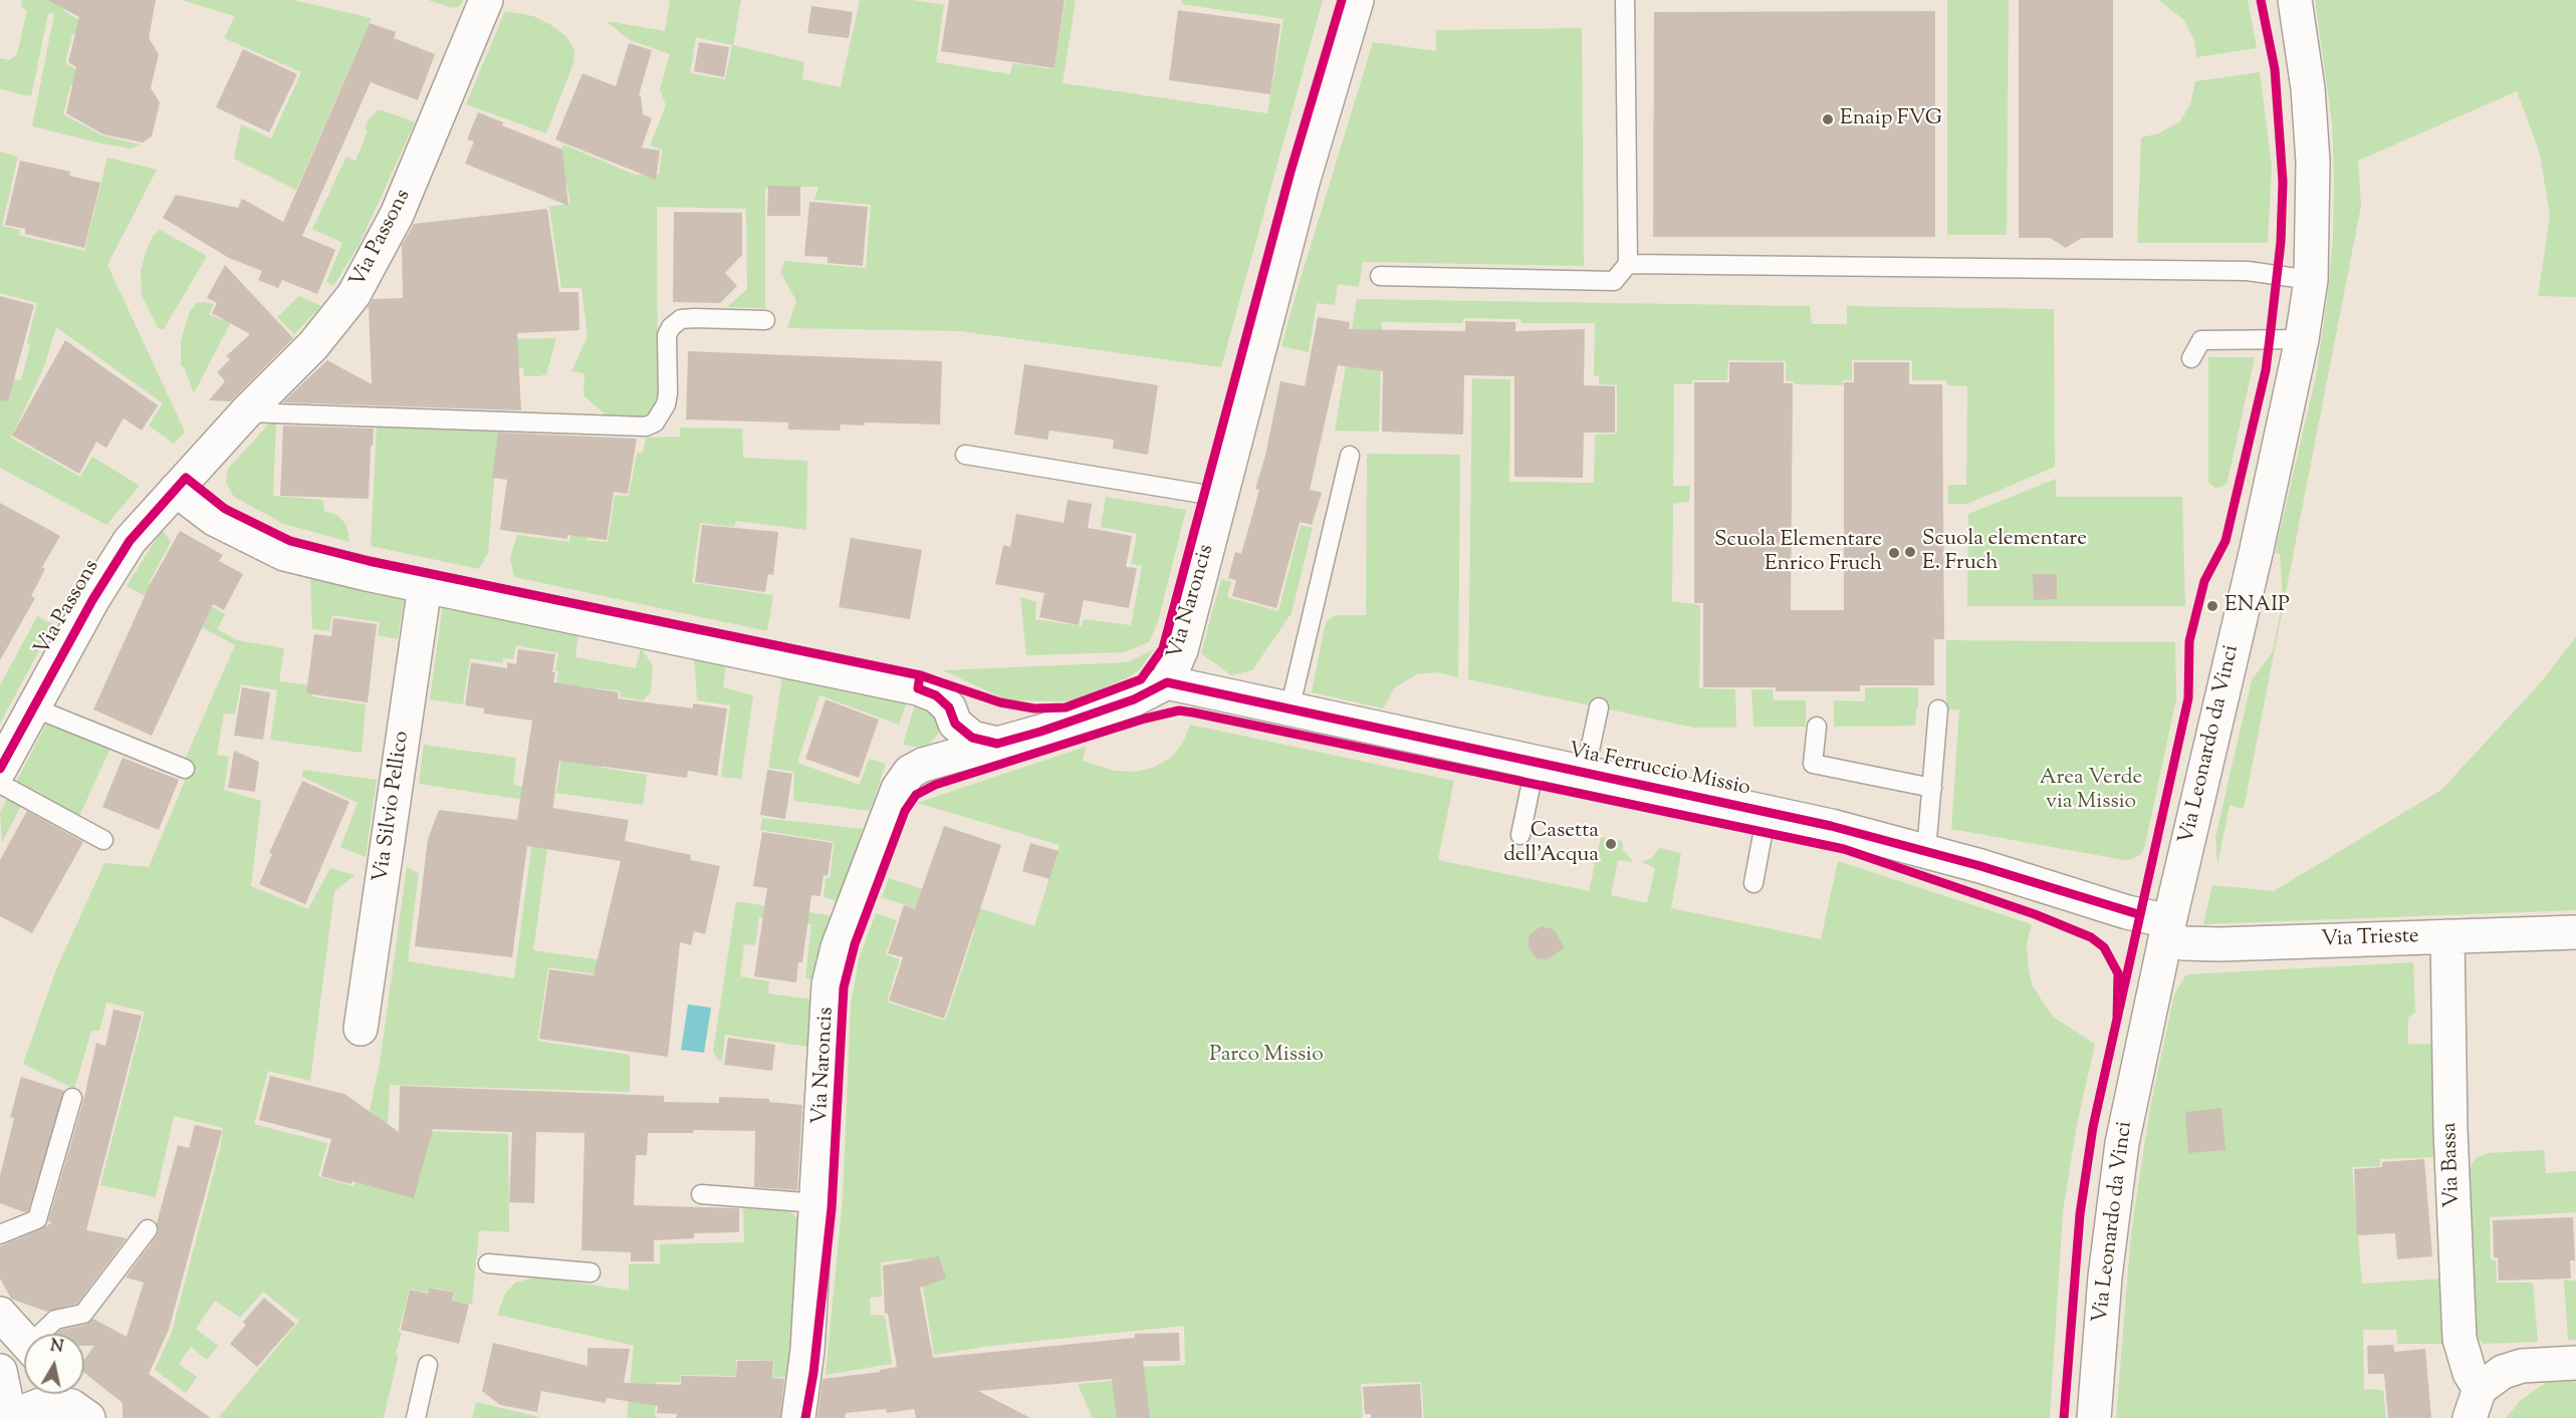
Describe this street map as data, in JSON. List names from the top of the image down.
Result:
{
  "streets": {
    "street": [
      "Via Passons",
      "Via Naroncis",
      "Via Leonardo da Vinci",
      "Via Ferruccio Missio",
      "Via Silvio Pellico",
      "Via Trieste",
      "Via Bassa"
    ]
  },
  "crossings": [
    ["Via Naroncis", "Via Ferruccio Missio"],
    ["Via Leonardo da Vinci", "Via Ferruccio Missio"],
    ["Via Leonardo da Vinci", "Via Trieste"],
    ["Via Ferruccio Missio", "Via Trieste"],
    ["Via Trieste", "Via Bassa"]
  ],
  "parks": ["Area Verde via Missio", "Parco Missio"],
  "places": [
    "Enaip FVG",
    "Scuola elementare E. Fruch",
    "Scuola Elementare Enrico Fruch",
    "ENAIP",
    "Casetta dell'Acqua"
  ],
  "north": "top"
}
